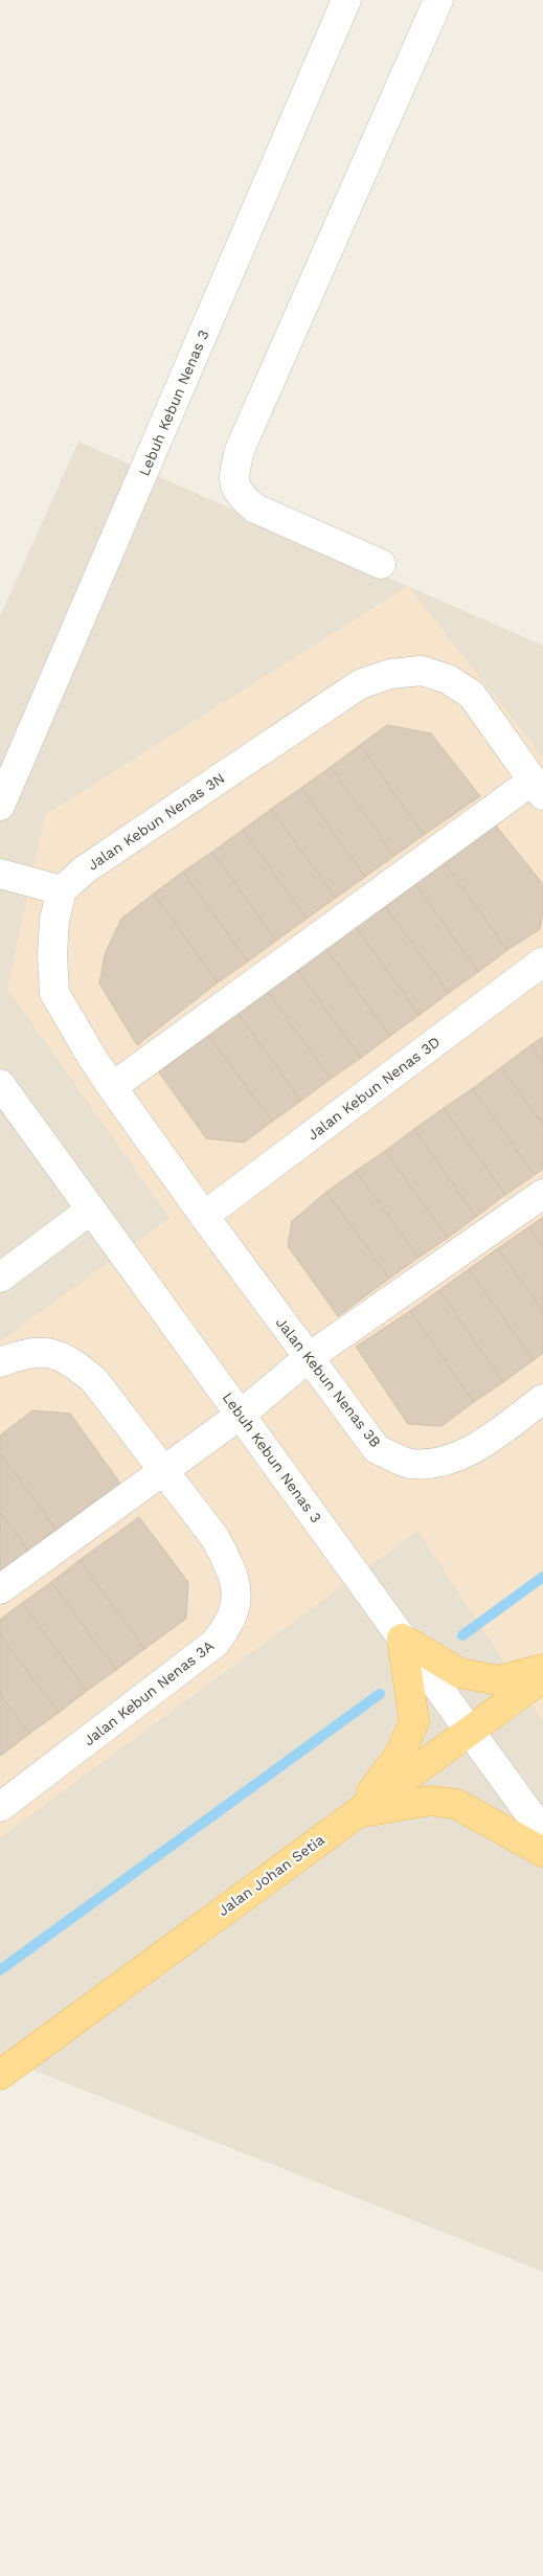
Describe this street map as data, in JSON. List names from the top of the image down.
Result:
{
  "streets": {
    "main road": ["Jalan Johan Setia"],
    "street": [
      "Lebuh Kebun Nenas 3",
      "Jalan Kebun Nenas 3N",
      "Jalan Kebun Nenas 3D",
      "Jalan Kebun Nenas 3B",
      "Jalan Kebun Nenas 3A"
    ]
  },
  "crossings": [
    ["Lebuh Kebun Nenas 3", "Jalan Johan Setia"],
    ["Jalan Kebun Nenas 3D", "Jalan Kebun Nenas 3B"]
  ]
}
